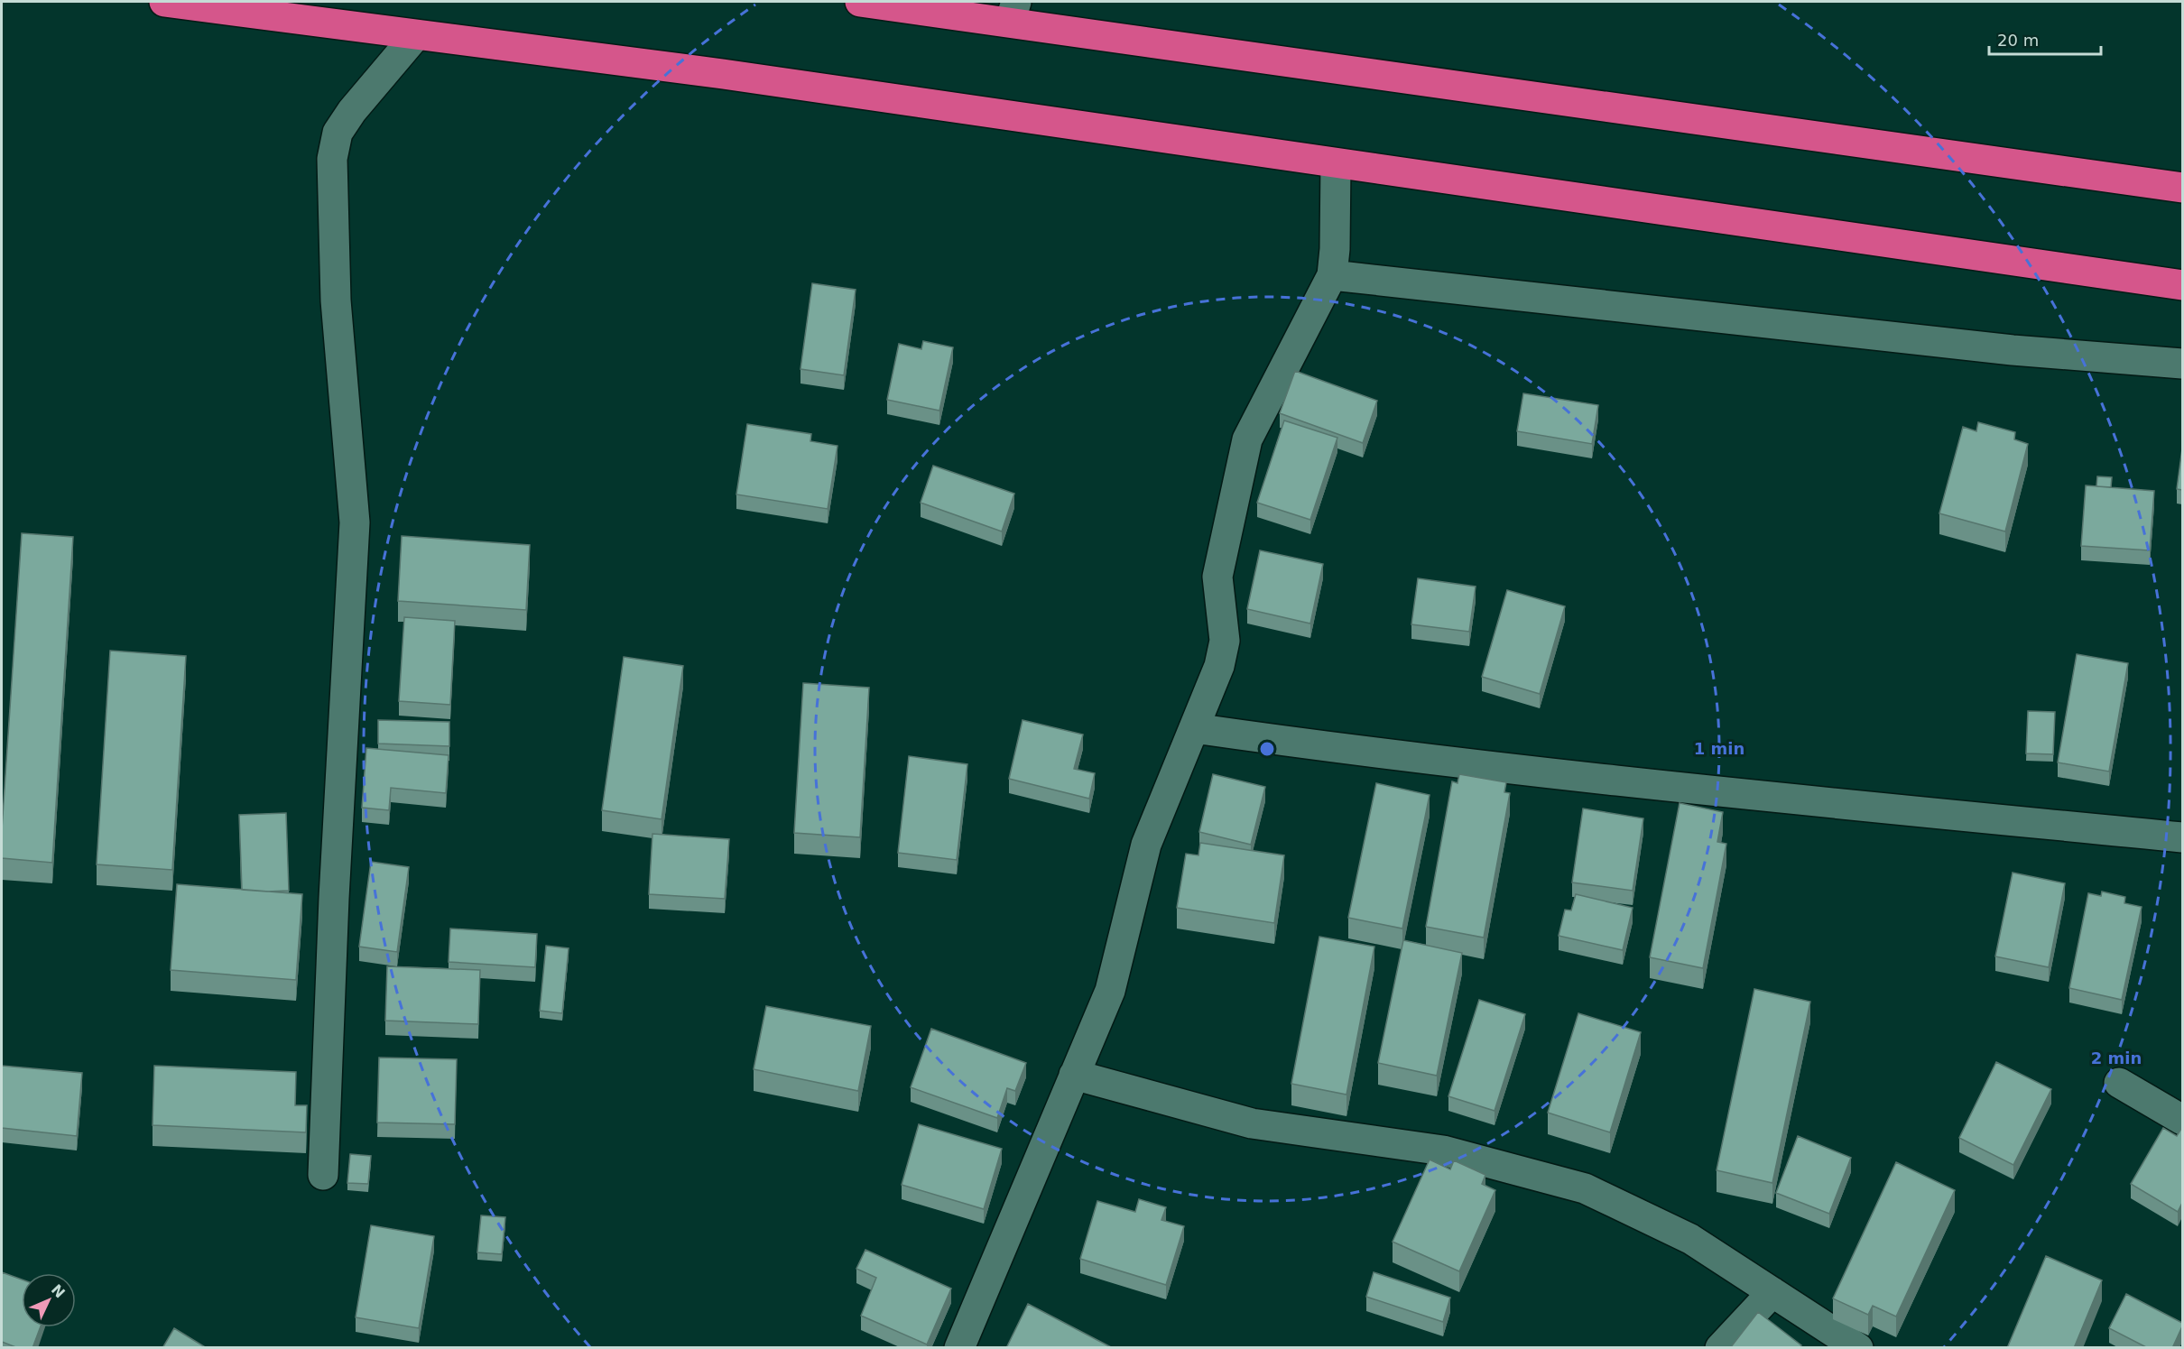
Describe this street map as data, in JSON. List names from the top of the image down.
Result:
{
  "scale_bar": "20 m",
  "north": "top right",
  "rings": ["1 min", "2 min"]
}
